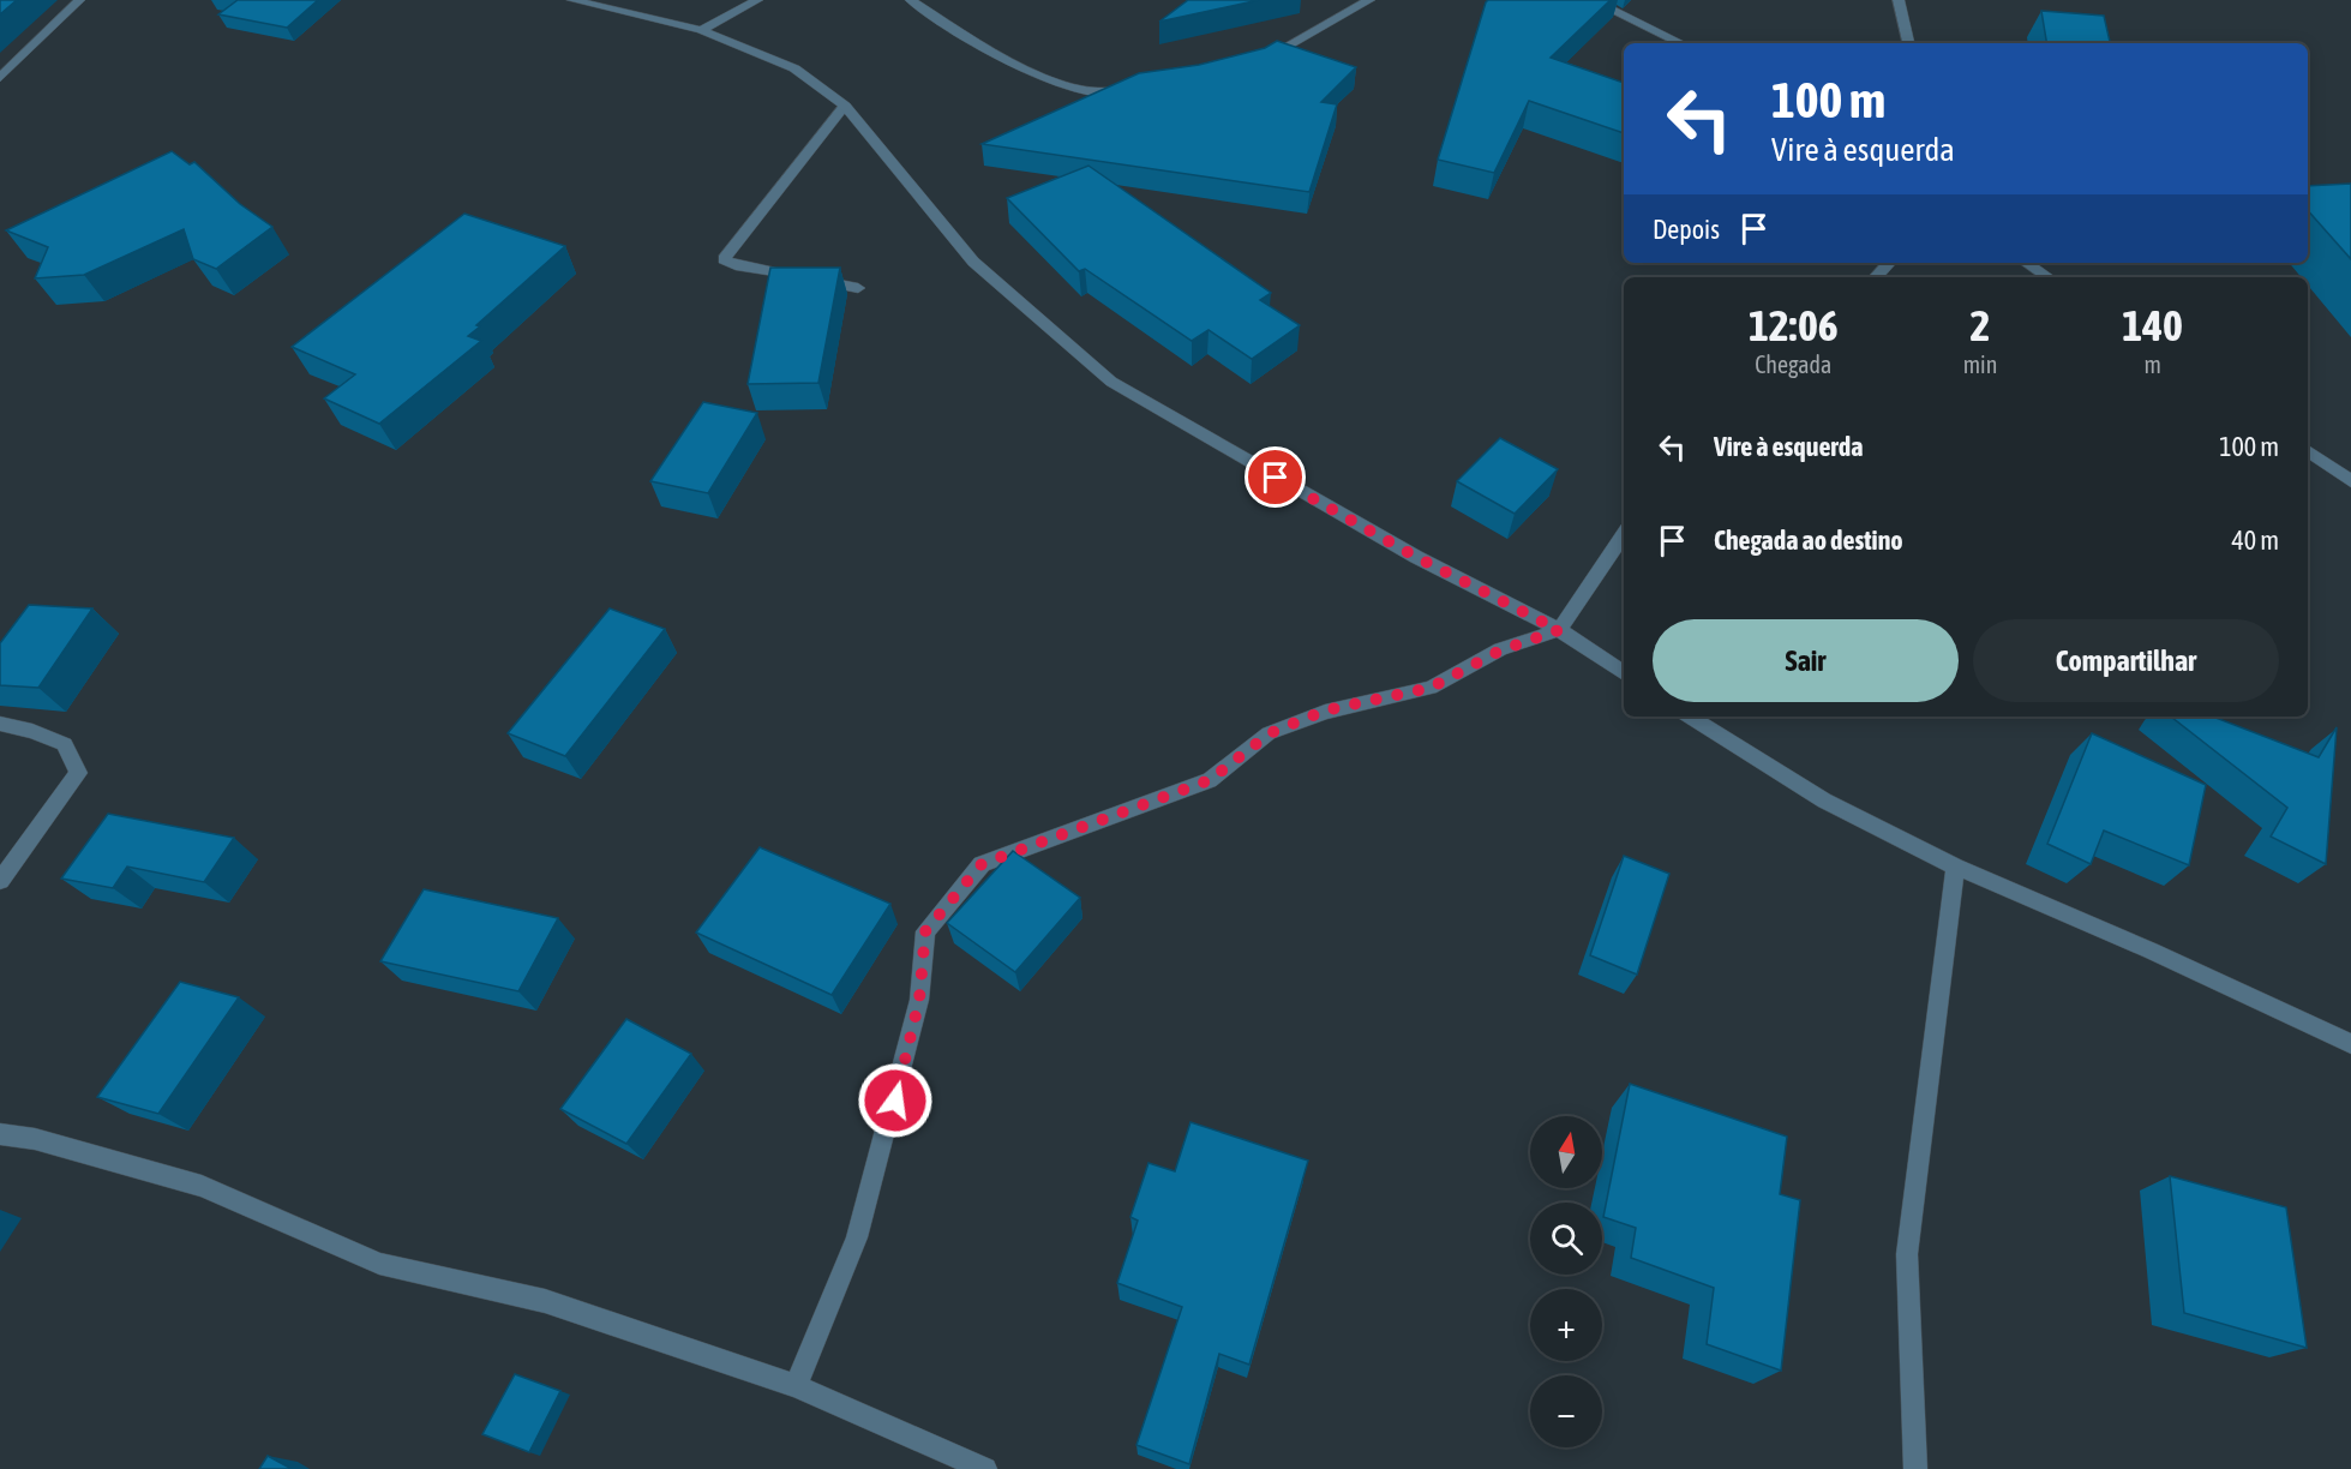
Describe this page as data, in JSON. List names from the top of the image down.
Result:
{
  "north": "top",
  "page": {
    "turn": ["100 m", "Vire à esquerda"],
    "then": "Depois",
    "eta": [
      "12:06",
      "Chegada",
      "2",
      "min",
      "140",
      "m"
    ],
    "list": [
      {
        "name": "Vire à esquerda",
        "value": "100 m"
      },
      {
        "name": "Chegada ao destino",
        "value": "40 m"
      }
    ],
    "buttons": ["Sair", "Compartilhar"],
    "map_buttons": ["+", "−"]
  }
}
